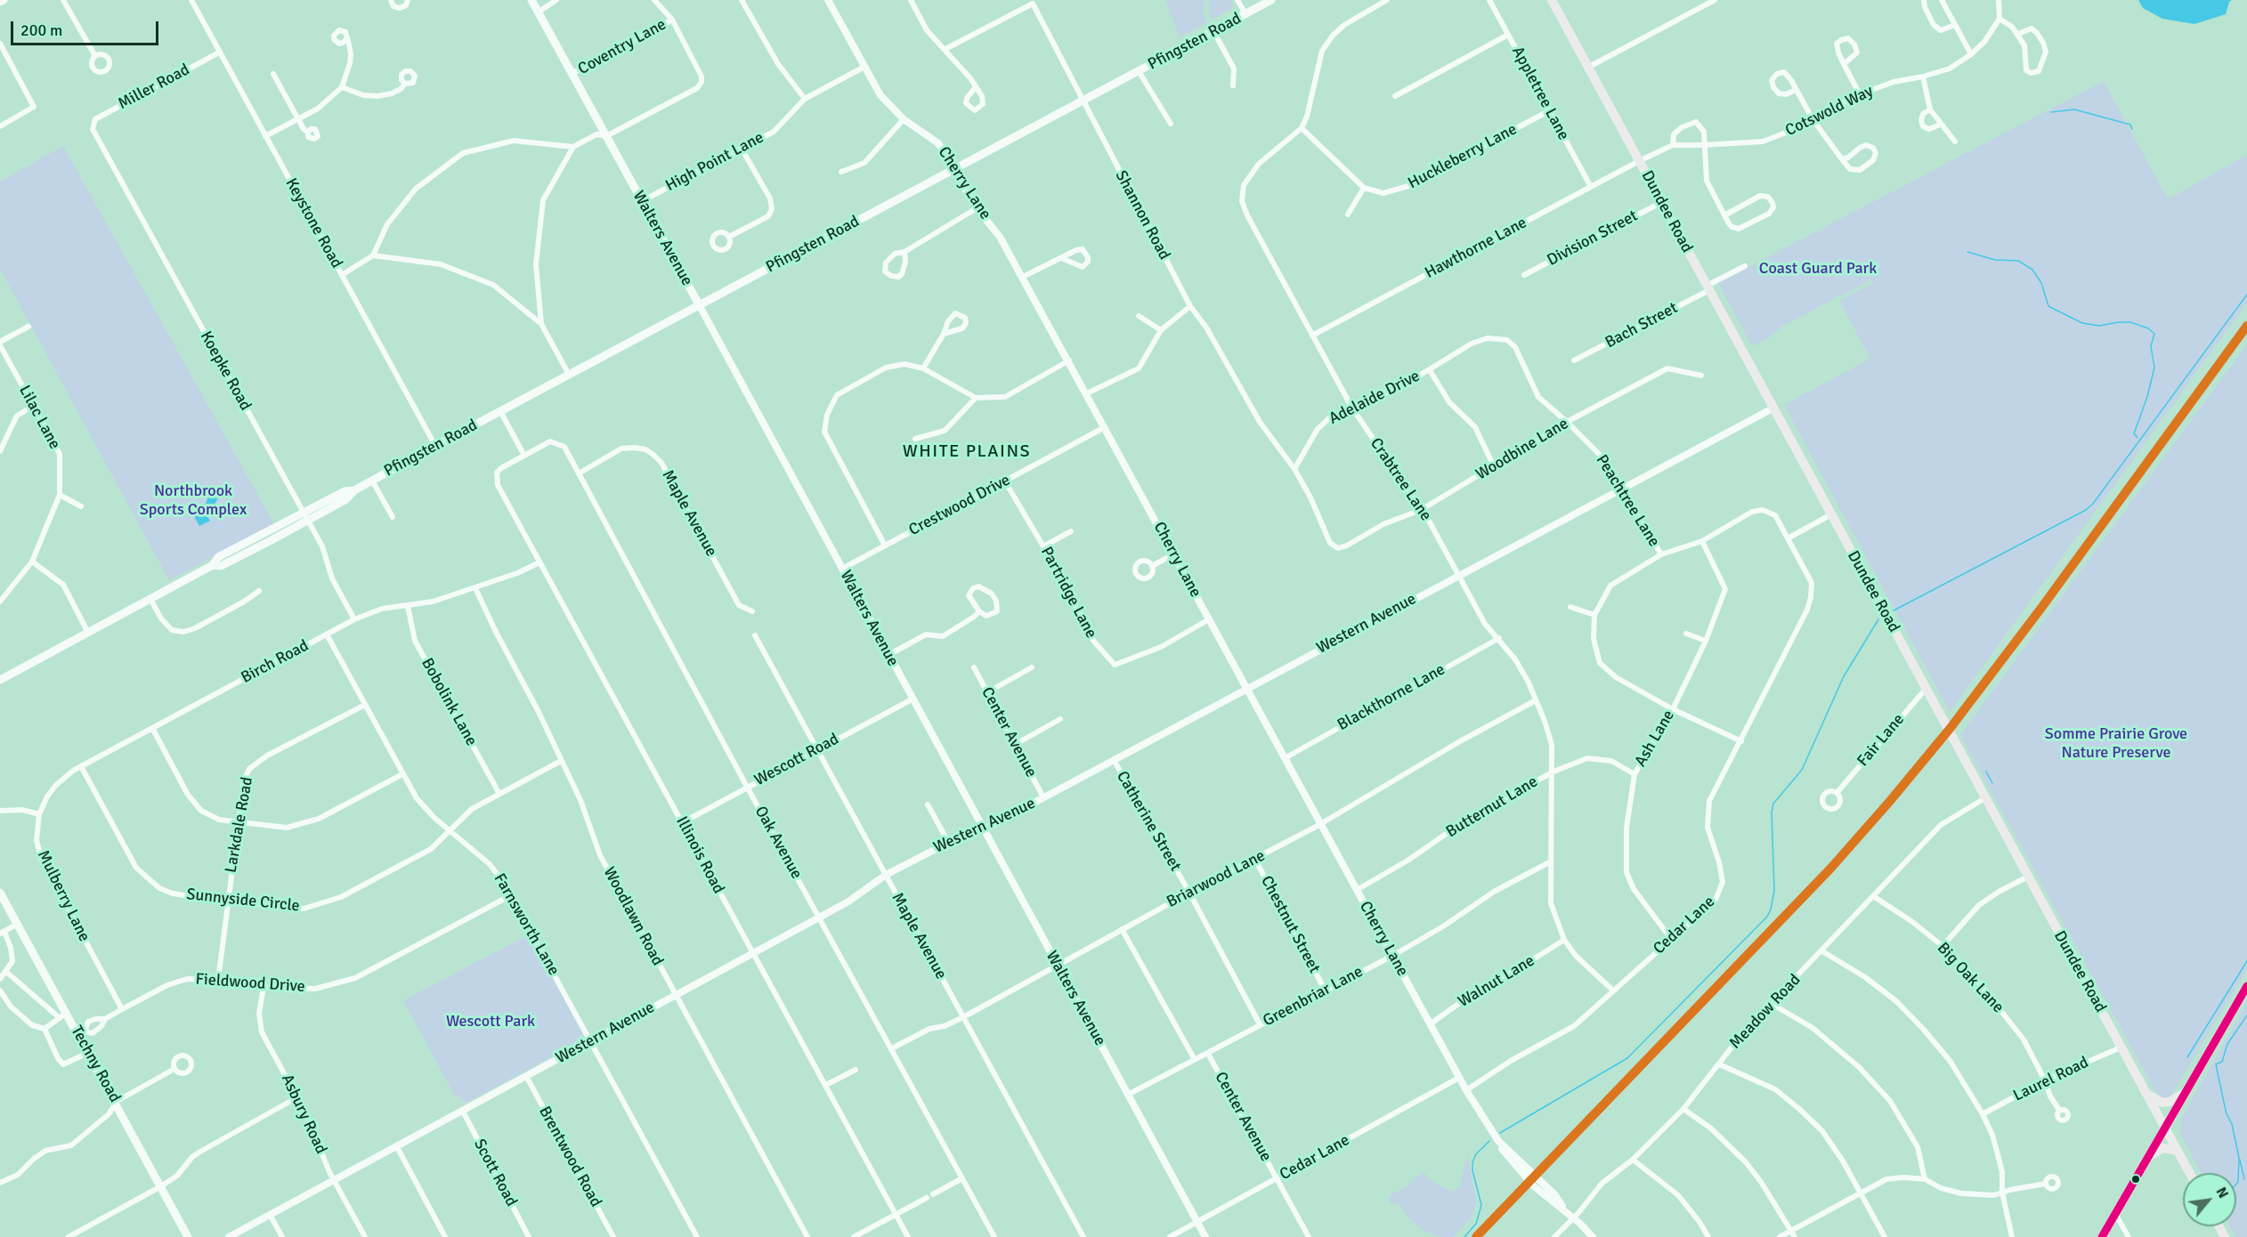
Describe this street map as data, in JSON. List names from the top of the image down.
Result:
{
  "streets": {
    "main road": [
      "Pfingsten Road",
      "Dundee Road",
      "Walters Avenue",
      "Techny Road"
    ],
    "street": [
      "Coventry Lane",
      "Miller Road",
      "Appletree Lane",
      "Cotswold Way",
      "Huckleberry Lane",
      "High Point Lane",
      "Cherry Lane",
      "Shannon Road",
      "Keystone Road",
      "Division Street",
      "Hawthorne Lane",
      "Bach Street",
      "Koepke Road",
      "Adelaide Drive",
      "Lilac Lane",
      "Woodbine Lane",
      "Crabtree Lane",
      "Peachtree Lane",
      "Crestwood Drive",
      "Maple Avenue",
      "Partridge Lane",
      "Western Avenue",
      "Birch Road",
      "Blackthorne Lane",
      "Bobolink Lane",
      "Center Avenue",
      "Ash Lane",
      "Fair Lane",
      "Wescott Road",
      "Butternut Lane",
      "Catherine Street",
      "Larkdale Road",
      "Oak Avenue",
      "Illinois Road",
      "Briarwood Lane",
      "Mulberry Lane",
      "Sunnyside Circle",
      "Woodlawn Road",
      "Farnsworth Lane",
      "Chestnut Street",
      "Cedar Lane",
      "Big Oak Lane",
      "Walnut Lane",
      "Fieldwood Drive",
      "Greenbriar Lane",
      "Meadow Road",
      "Laurel Road",
      "Asbury Road",
      "Brentwood Road",
      "Scott Road"
    ]
  },
  "crossings": [
    ["Pfingsten Road", "Cherry Lane"],
    ["Pfingsten Road", "Shannon Road"],
    ["Pfingsten Road", "Keystone Road"],
    ["Pfingsten Road", "Walters Avenue"],
    ["Pfingsten Road", "Koepke Road"],
    ["Coventry Lane", "Walters Avenue"],
    ["Miller Road", "Keystone Road"],
    ["Miller Road", "Koepke Road"],
    ["Appletree Lane", "Huckleberry Lane"],
    ["Appletree Lane", "Hawthorne Lane"],
    ["Cotswold Way", "Dundee Road"],
    ["Cotswold Way", "Hawthorne Lane"],
    ["High Point Lane", "Cherry Lane"],
    ["High Point Lane", "Walters Avenue"],
    ["Cherry Lane", "Crestwood Drive"],
    ["Cherry Lane", "Partridge Lane"],
    ["Cherry Lane", "Western Avenue"],
    ["Cherry Lane", "Blackthorne Lane"],
    ["Cherry Lane", "Butternut Lane"],
    ["Cherry Lane", "Briarwood Lane"],
    ["Cherry Lane", "Cedar Lane"],
    ["Cherry Lane", "Walnut Lane"],
    ["Cherry Lane", "Greenbriar Lane"],
    ["Dundee Road", "Division Street"],
    ["Dundee Road", "Hawthorne Lane"],
    ["Dundee Road", "Bach Street"],
    ["Dundee Road", "Western Avenue"],
    ["Dundee Road", "Fair Lane"],
    ["Dundee Road", "Meadow Road"],
    ["Dundee Road", "Laurel Road"],
    ["Shannon Road", "Adelaide Drive"],
    ["Shannon Road", "Woodbine Lane"],
    ["Walters Avenue", "Crestwood Drive"],
    ["Walters Avenue", "Western Avenue"],
    ["Walters Avenue", "Wescott Road"],
    ["Walters Avenue", "Briarwood Lane"],
    ["Walters Avenue", "Cedar Lane"],
    ["Walters Avenue", "Greenbriar Lane"],
    ["Hawthorne Lane", "Crabtree Lane"],
    ["Koepke Road", "Birch Road"],
    ["Adelaide Drive", "Crabtree Lane"],
    ["Adelaide Drive", "Peachtree Lane"],
    ["Woodbine Lane", "Crabtree Lane"],
    ["Woodbine Lane", "Peachtree Lane"],
    ["Crabtree Lane", "Western Avenue"],
    ["Crabtree Lane", "Blackthorne Lane"],
    ["Crabtree Lane", "Butternut Lane"],
    ["Crabtree Lane", "Briarwood Lane"],
    ["Crabtree Lane", "Cedar Lane"],
    ["Crabtree Lane", "Walnut Lane"],
    ["Crabtree Lane", "Greenbriar Lane"],
    ["Peachtree Lane", "Western Avenue"],
    ["Peachtree Lane", "Ash Lane"],
    ["Peachtree Lane", "Cedar Lane"],
    ["Crestwood Drive", "Partridge Lane"],
    ["Maple Avenue", "Western Avenue"],
    ["Maple Avenue", "Wescott Road"],
    ["Maple Avenue", "Oak Avenue"],
    ["Maple Avenue", "Briarwood Lane"],
    ["Western Avenue", "Center Avenue"],
    ["Western Avenue", "Catherine Street"],
    ["Western Avenue", "Oak Avenue"],
    ["Western Avenue", "Illinois Road"],
    ["Western Avenue", "Woodlawn Road"],
    ["Western Avenue", "Farnsworth Lane"],
    ["Western Avenue", "Asbury Road"],
    ["Western Avenue", "Brentwood Road"],
    ["Western Avenue", "Scott Road"],
    ["Birch Road", "Bobolink Lane"],
    ["Birch Road", "Illinois Road"],
    ["Birch Road", "Mulberry Lane"],
    ["Birch Road", "Sunnyside Circle"],
    ["Birch Road", "Woodlawn Road"],
    ["Birch Road", "Farnsworth Lane"],
    ["Bobolink Lane", "Sunnyside Circle"],
    ["Center Avenue", "Cedar Lane"],
    ["Center Avenue", "Greenbriar Lane"],
    ["Ash Lane", "Butternut Lane"],
    ["Ash Lane", "Cedar Lane"],
    ["Wescott Road", "Oak Avenue"],
    ["Wescott Road", "Illinois Road"],
    ["Catherine Street", "Briarwood Lane"],
    ["Catherine Street", "Greenbriar Lane"],
    ["Larkdale Road", "Sunnyside Circle"],
    ["Larkdale Road", "Farnsworth Lane"],
    ["Larkdale Road", "Fieldwood Drive"],
    ["Oak Avenue", "Illinois Road"],
    ["Oak Avenue", "Briarwood Lane"],
    ["Briarwood Lane", "Chestnut Street"],
    ["Mulberry Lane", "Fieldwood Drive"],
    ["Sunnyside Circle", "Woodlawn Road"],
    ["Sunnyside Circle", "Farnsworth Lane"],
    ["Farnsworth Lane", "Fieldwood Drive"],
    ["Chestnut Street", "Greenbriar Lane"],
    ["Big Oak Lane", "Meadow Road"],
    ["Big Oak Lane", "Laurel Road"],
    ["Fieldwood Drive", "Techny Road"],
    ["Fieldwood Drive", "Asbury Road"]
  ],
  "districts": ["WHITE PLAINS"],
  "parks": [
    "Coast Guard Park",
    "Northbrook Sports Complex",
    "Somme Prairie Grove Nature Preserve",
    "Wescott Park"
  ],
  "scale_bar": "200 m",
  "north": "top right"
}
